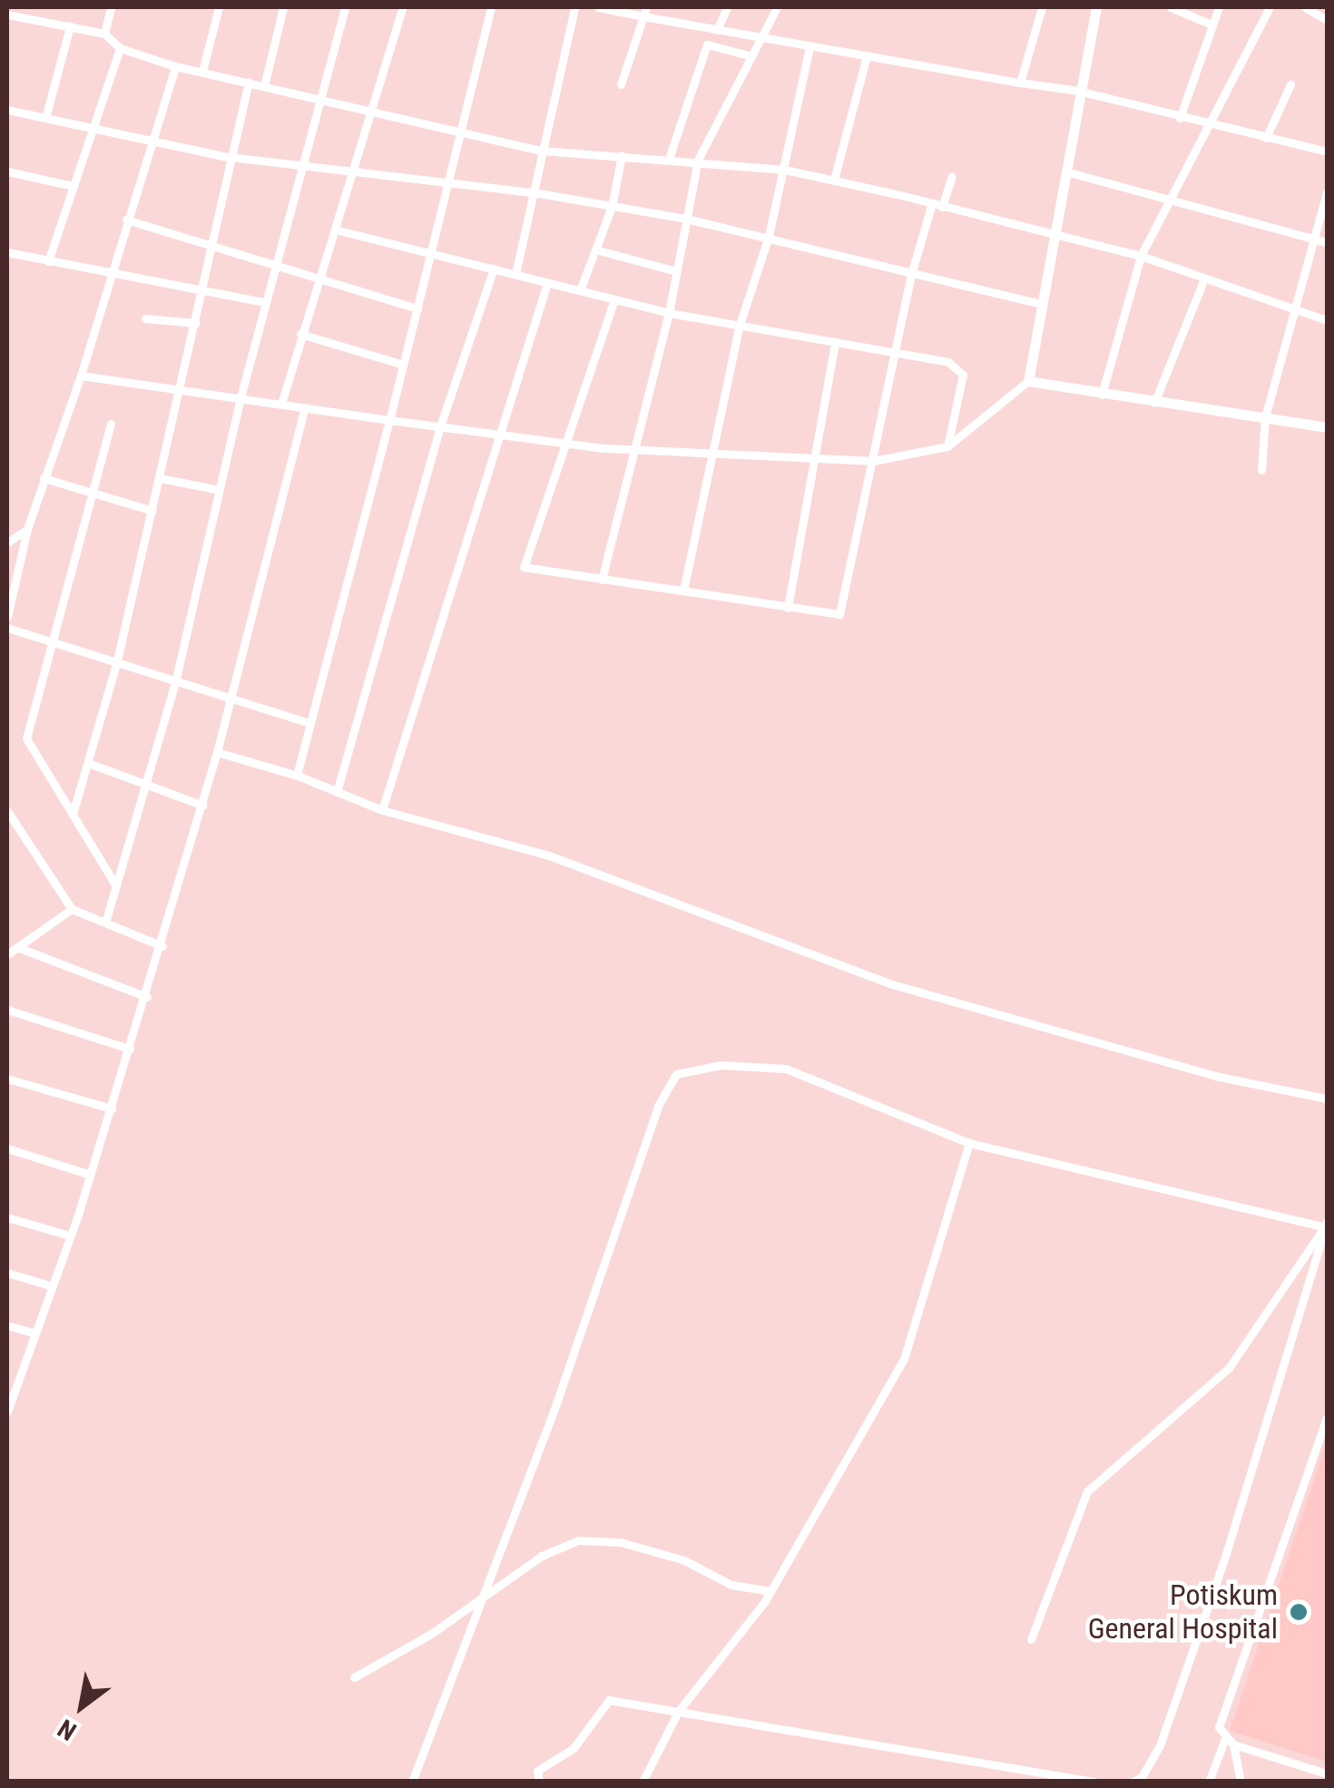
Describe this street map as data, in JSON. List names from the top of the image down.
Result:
{
  "places": ["Potiskum General Hospital"],
  "north": "bottom left"
}
